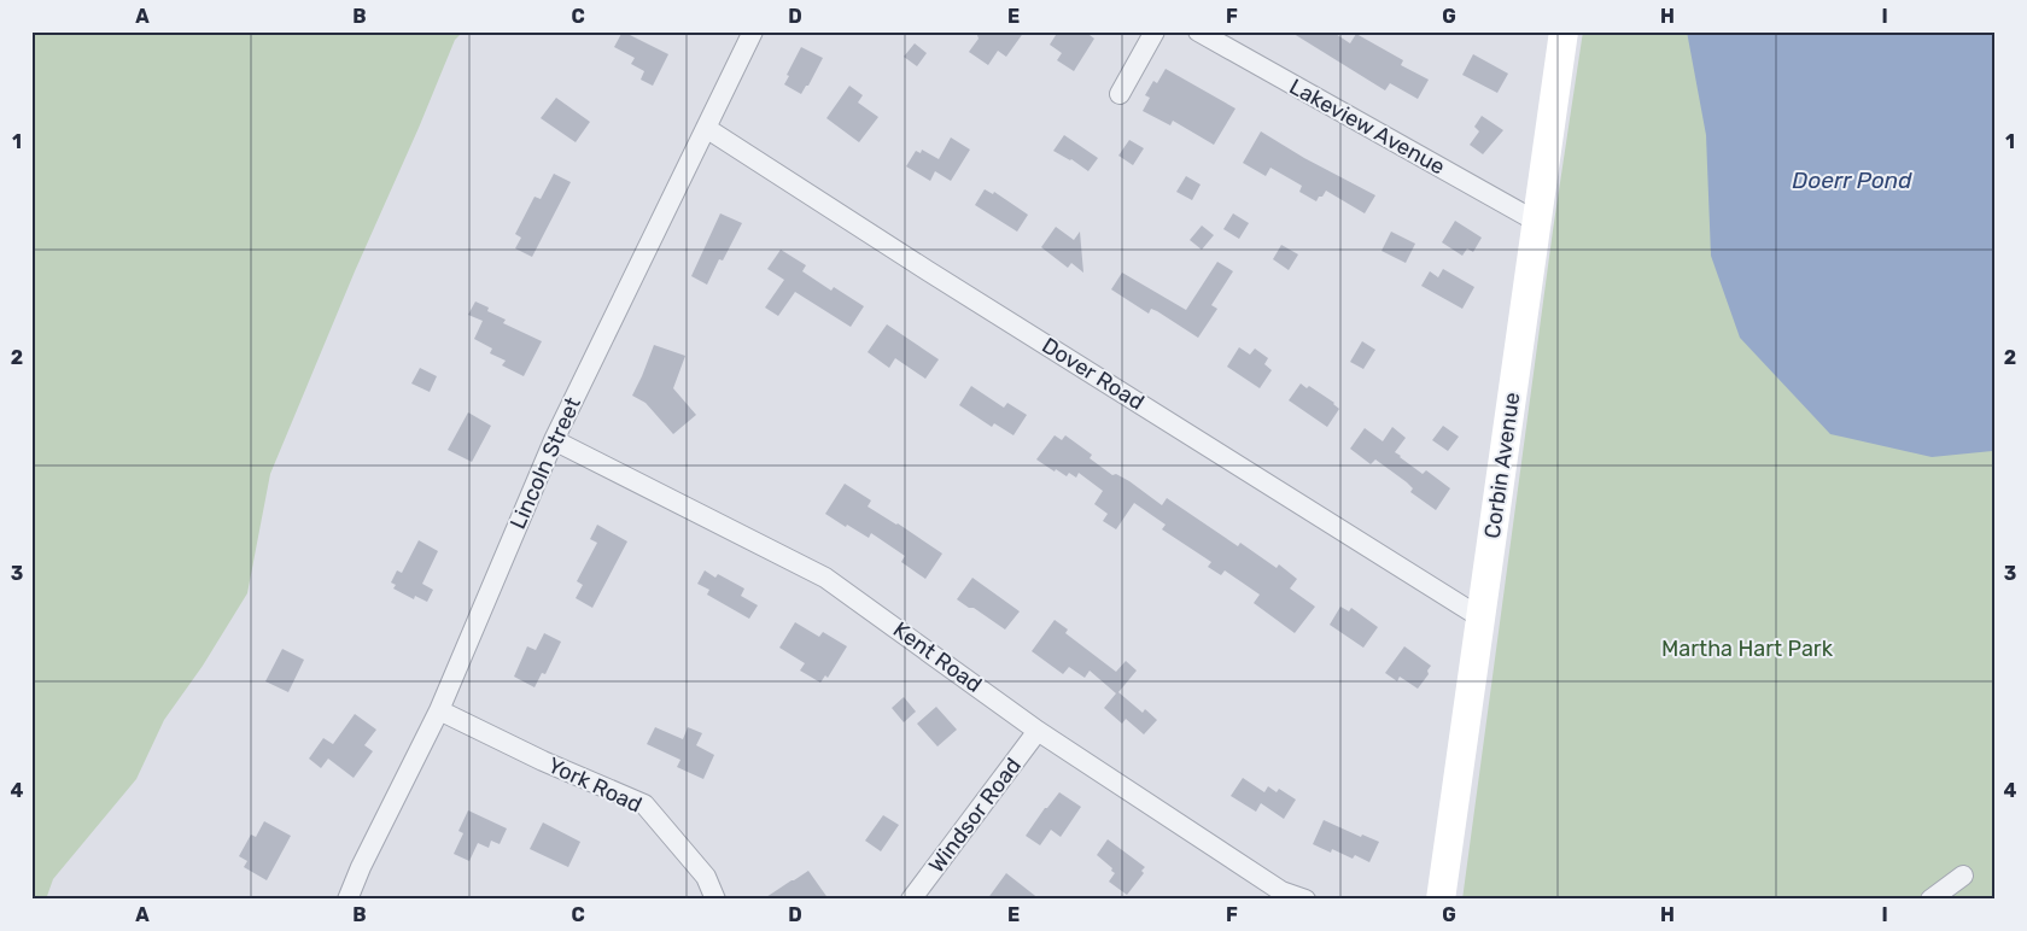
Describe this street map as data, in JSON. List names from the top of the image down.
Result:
{
  "streets": {
    "main road": ["Corbin Avenue"],
    "street": [
      "Lakeview Avenue",
      "Dover Road",
      "Lincoln Street",
      "Kent Road",
      "York Road",
      "Windsor Road"
    ]
  },
  "crossings": [
    ["Lakeview Avenue", "Corbin Avenue"],
    ["Dover Road", "Lincoln Street"],
    ["Dover Road", "Corbin Avenue"],
    ["Lincoln Street", "Kent Road"],
    ["Lincoln Street", "York Road"],
    ["Kent Road", "Windsor Road"]
  ],
  "water": ["Doerr Pond"],
  "parks": ["Martha Hart Park"],
  "grid": {
    "columns": [
      "A",
      "B",
      "C",
      "D",
      "E",
      "F",
      "G",
      "H",
      "I"
    ],
    "rows": [
      "1",
      "2",
      "3",
      "4"
    ]
  }
}
